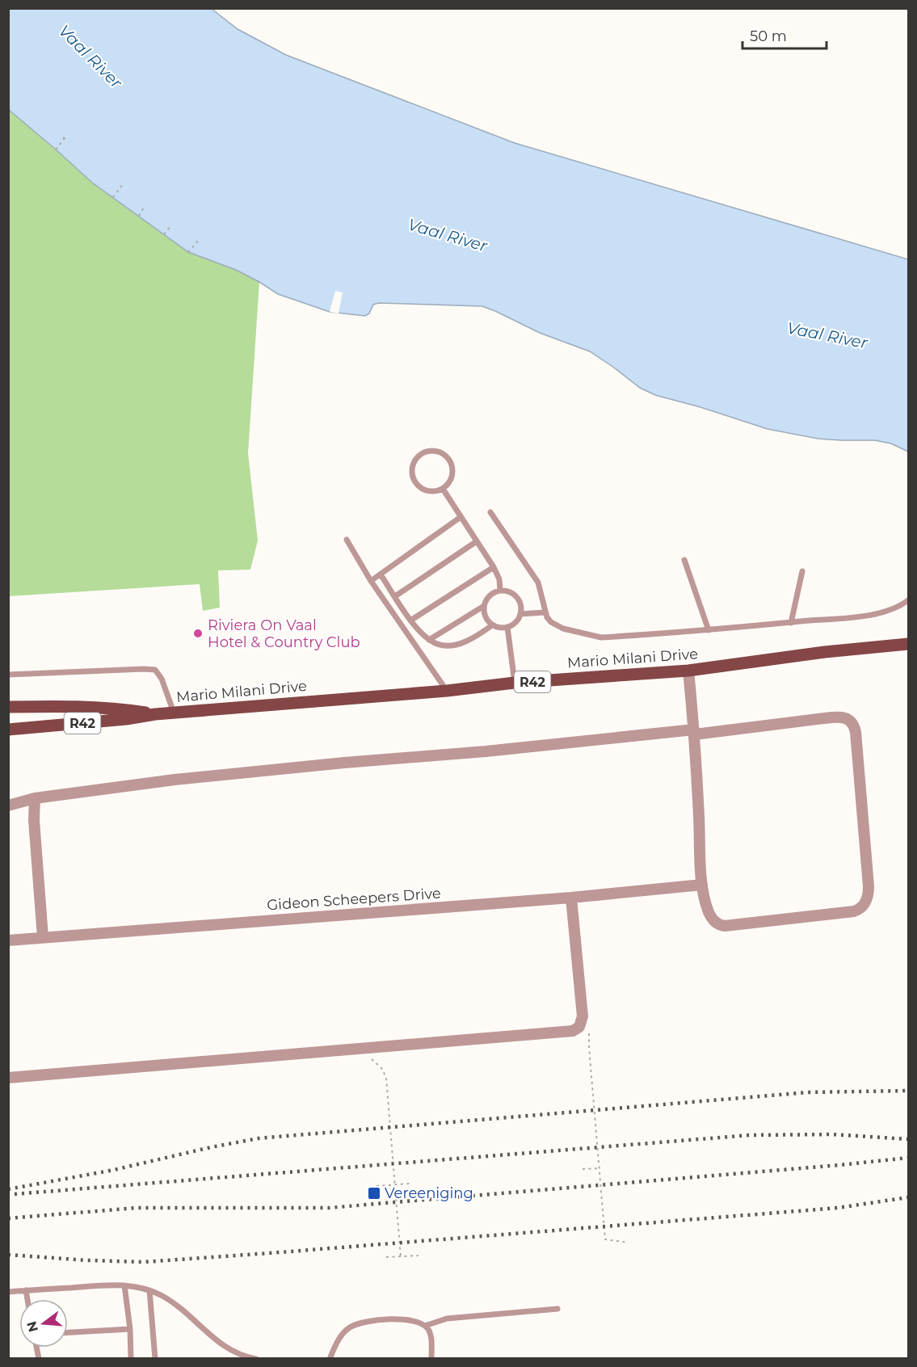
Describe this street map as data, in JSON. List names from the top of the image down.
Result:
{
  "streets": {
    "main road": ["Mario Milani Drive", "R42"],
    "street": ["Gideon Scheepers Drive"]
  },
  "water": ["Vaal River"],
  "places": {
    "other": ["Riviera On Vaal Hotel & Country Club"],
    "transit": ["Vereeniging"]
  },
  "scale_bar": "50 m",
  "north": "left"
}
